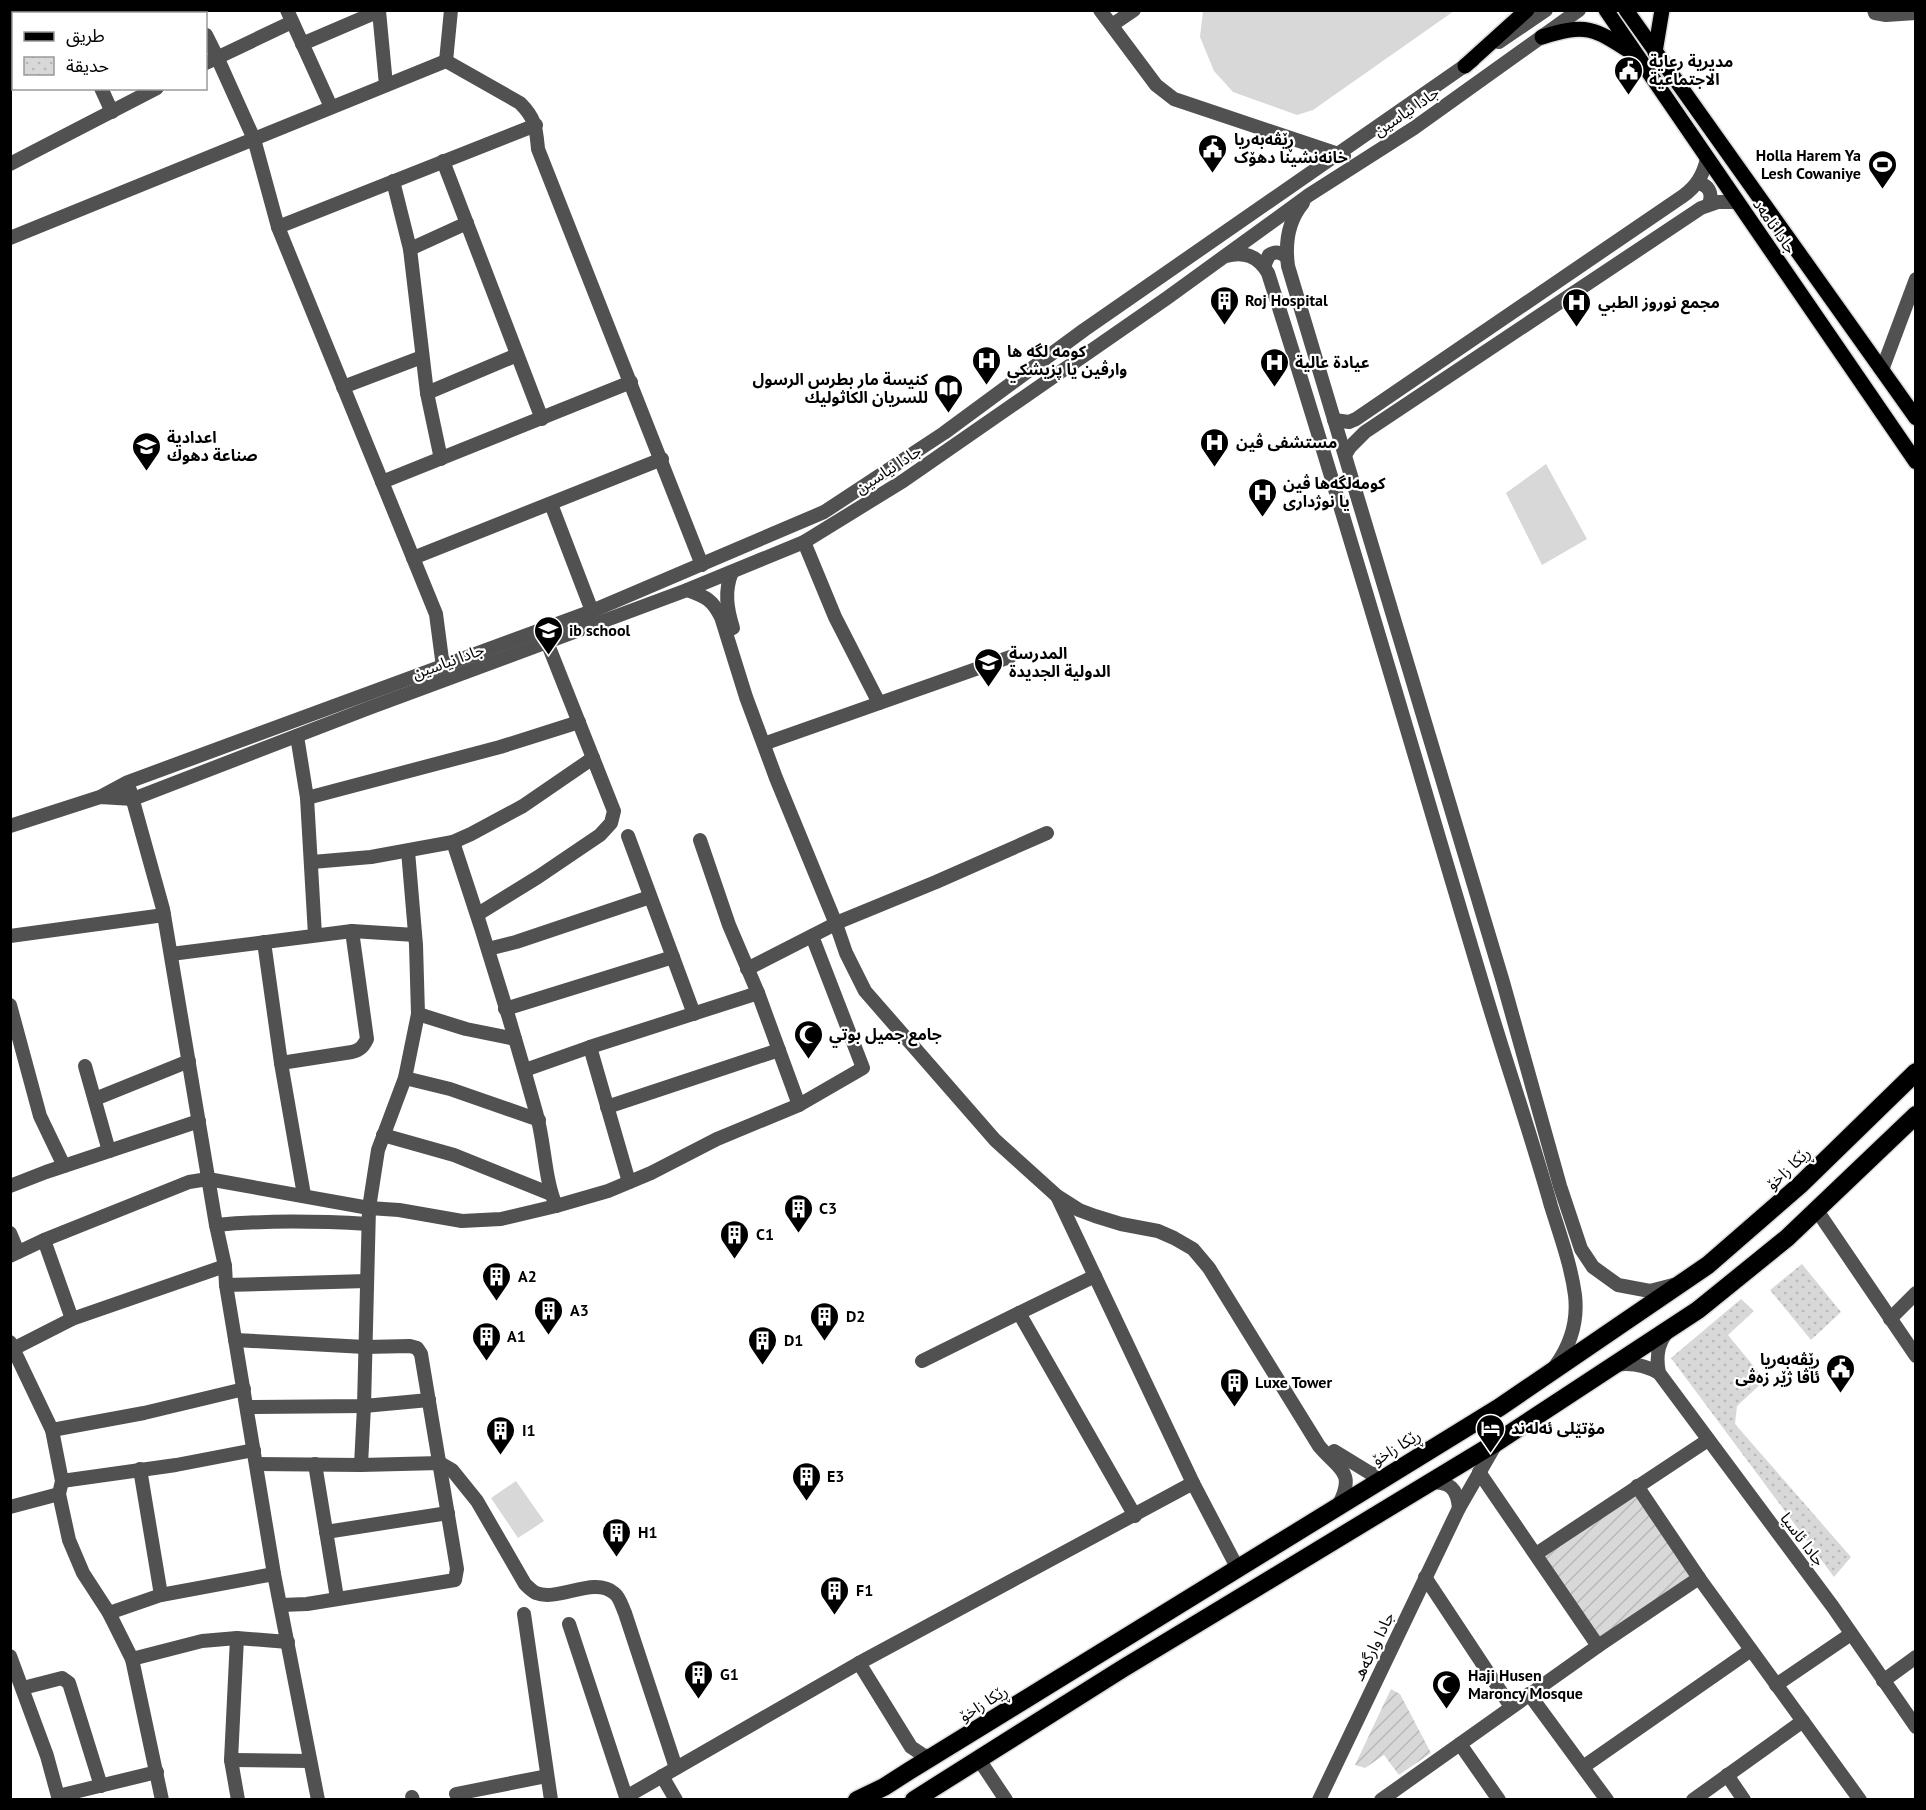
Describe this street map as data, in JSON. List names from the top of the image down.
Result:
{
  "streets": {
    "highway": ["ڕێکا زاخۆ"],
    "main road": ["جادا ئامەد"],
    "street": ["جادا نیاسین", "جادا ئاسيا", "جادا وارگه‌هـ"]
  },
  "places": {
    "public building": ["مديرية رعاية الاجتماعية", "ڕێڤه‌به‌ریا خانەنشينا دهۆک", "رێڤەبەریا ئاڤا ژێر زەڤی"],
    "sports": ["Holla Harem Ya Lesh Cowaniye"],
    "building": [
      "Roj Hospital",
      "C3",
      "C1",
      "A2",
      "A3",
      "D2",
      "A1",
      "D1",
      "Luxe Tower",
      "I1",
      "E3",
      "H1",
      "F1",
      "G1"
    ],
    "hospital": [
      "مجمع نوروز الطبي",
      "كومه لگه ها وارڤين يا پزيشكي",
      "عيادة عالية",
      "مستشفى ڤين",
      "کومەلگەها ڤین یا نوژداری"
    ],
    "library": ["كنيسة مار بطرس الرسول للسريان الكاثوليك"],
    "school or university": ["اعدادية صناعة دهوك", "ib school", "المدرسة الدولية الجديدة"],
    "mosque": ["جامع جميل بوتي", "Haji Husen Maroncy Mosque"],
    "hotel": ["مۆتێلی ئەلەند"]
  },
  "legend": ["طريق", "حديقة"]
}
